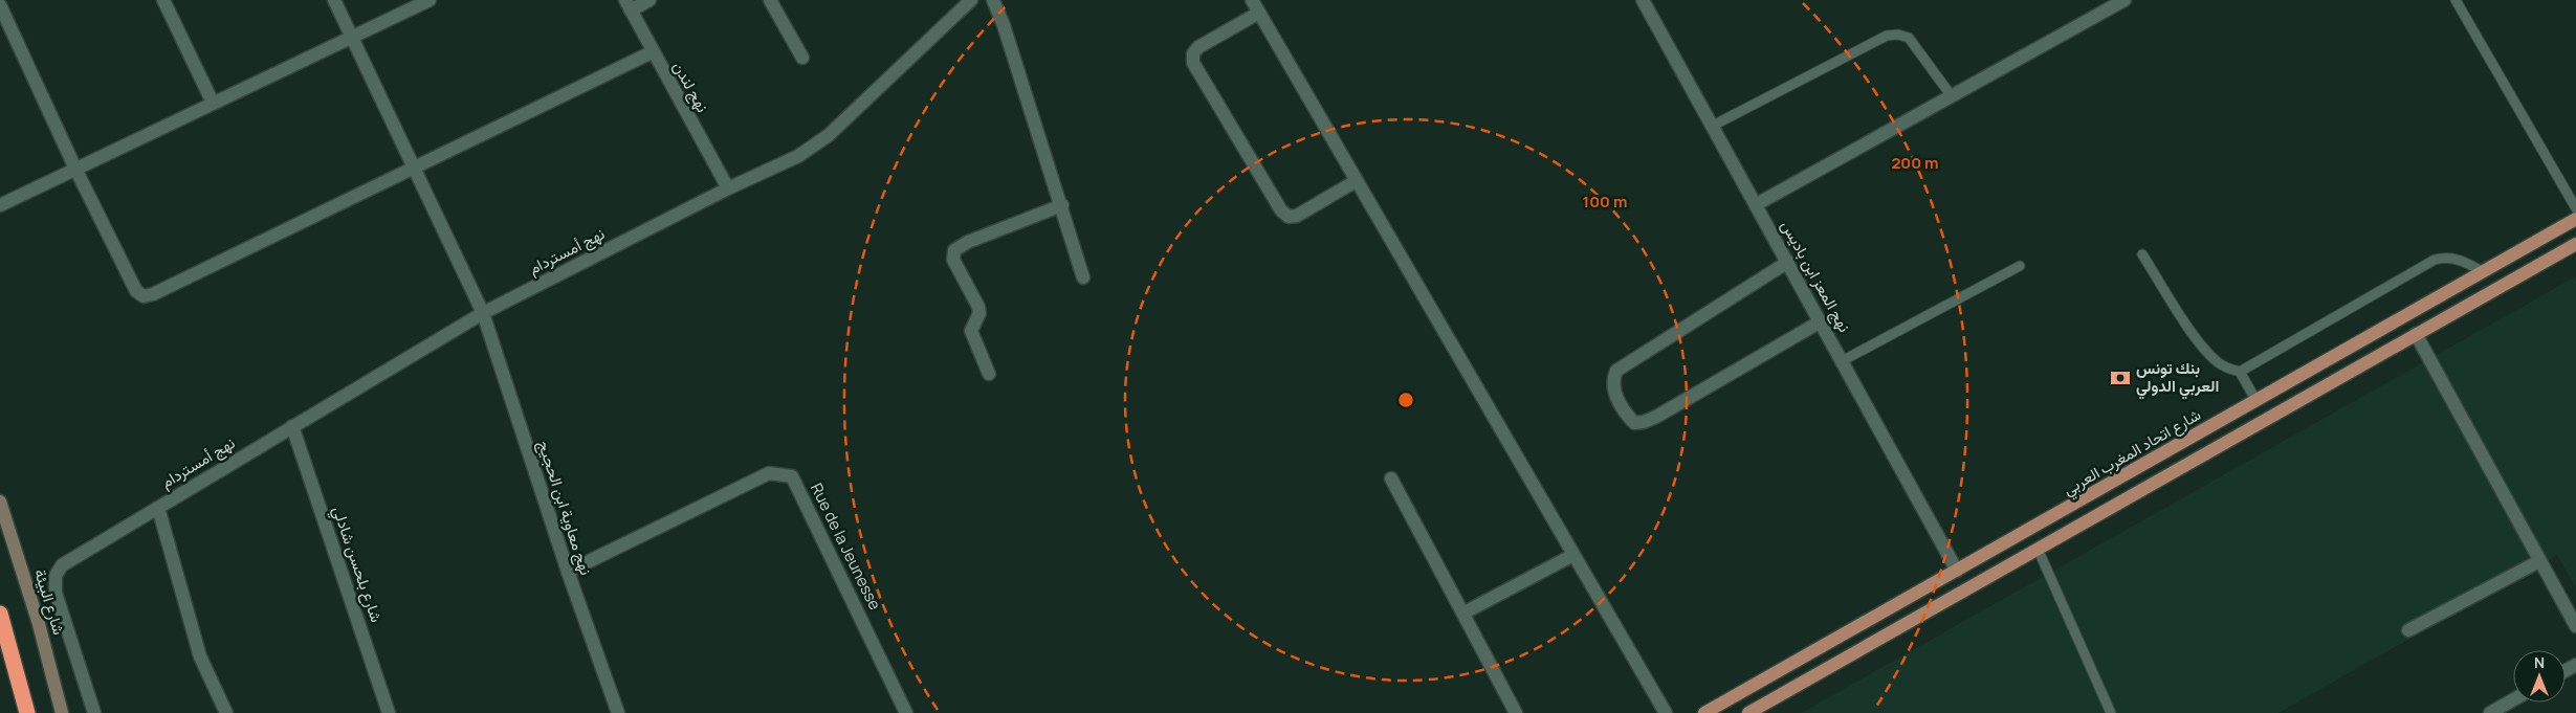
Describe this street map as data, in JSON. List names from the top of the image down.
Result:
{
  "streets": {
    "main road": ["شارع اتحاد المغرب العربي", "شارع البيئة"],
    "street": [
      "نهج لندن",
      "نهج أمستردام",
      "نهج المعز ابن باديس",
      "نهج معاوية ابن الحجيج",
      "Rue de la Jeunesse",
      "شارع بلحسن شادلي"
    ]
  },
  "crossings": [
    ["نهج لندن", "نهج أمستردام"],
    ["نهج أمستردام", "نهج معاوية ابن الحجيج"],
    ["نهج أمستردام", "شارع بلحسن شادلي"],
    ["نهج المعز ابن باديس", "شارع اتحاد المغرب العربي"],
    ["نهج معاوية ابن الحجيج", "Rue de la Jeunesse"]
  ],
  "places": {
    "bank": ["بنك تونس العربي الدولي"]
  },
  "north": "top",
  "rings": ["200 m", "100 m"]
}
